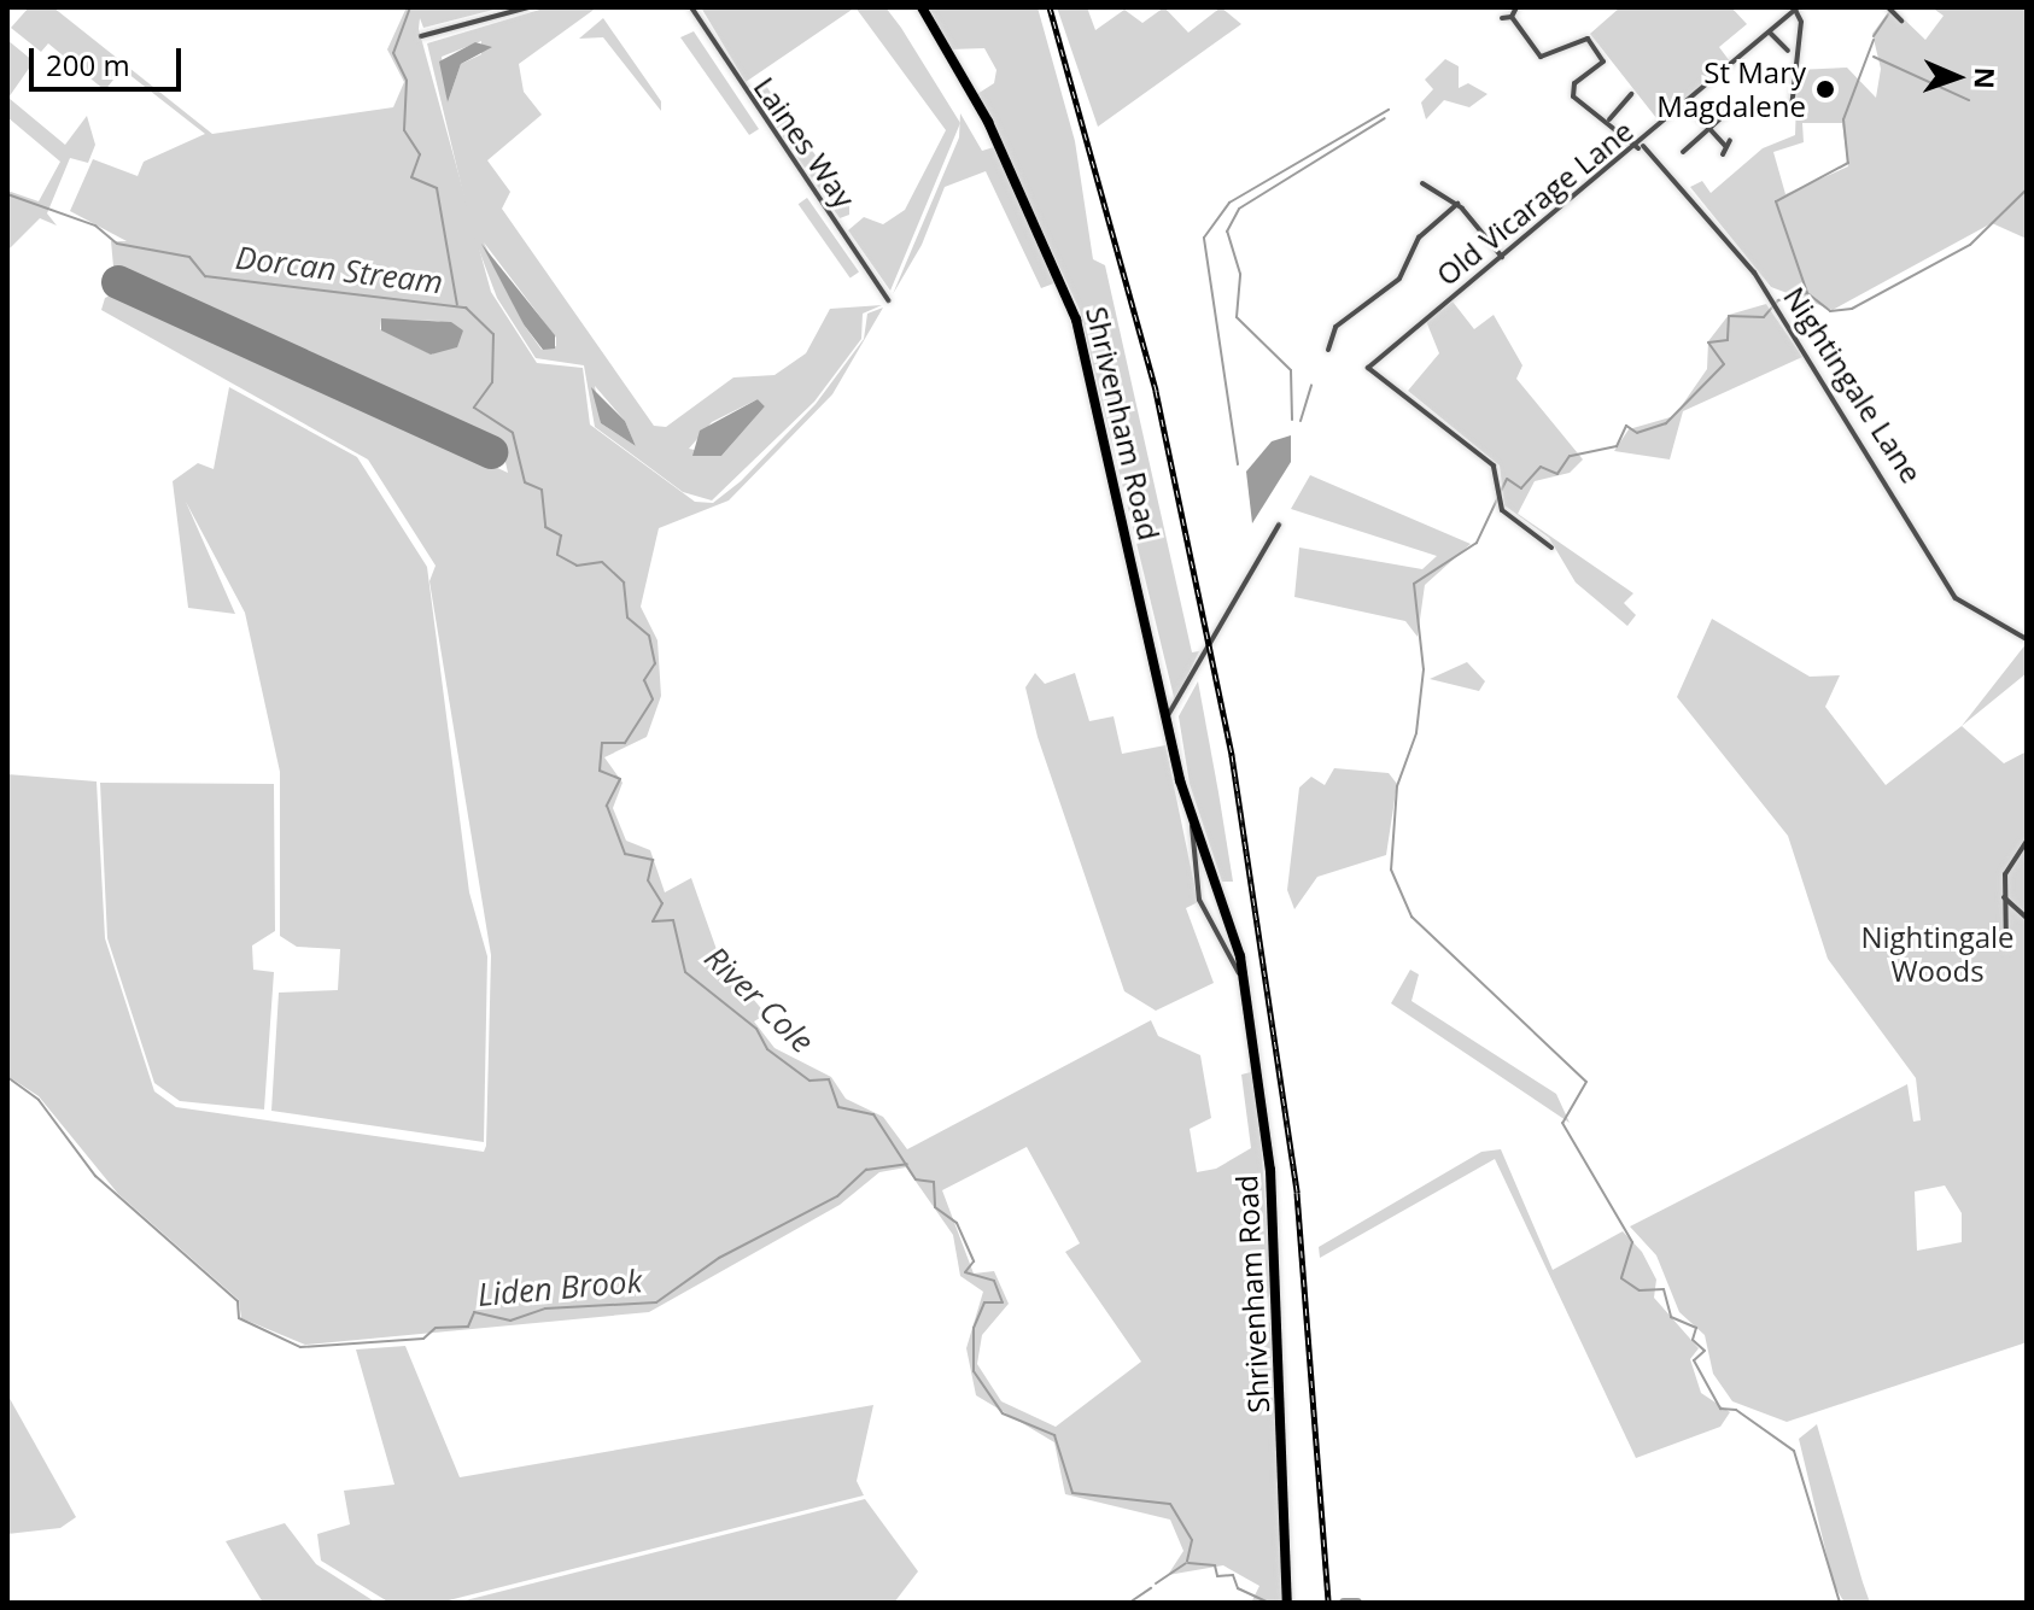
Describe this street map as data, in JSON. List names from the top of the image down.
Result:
{
  "streets": {
    "highway": ["Shrivenham Road"],
    "street": ["Laines Way", "Old Vicarage Lane", "Nightingale Lane"]
  },
  "crossings": [
    ["Old Vicarage Lane", "Nightingale Lane"]
  ],
  "water": ["Dorcan Stream", "River Cole", "Liden Brook"],
  "parks": ["Nightingale Woods"],
  "places": ["St Mary Magdalene"],
  "scale_bar": "200 m",
  "north": "right"
}
